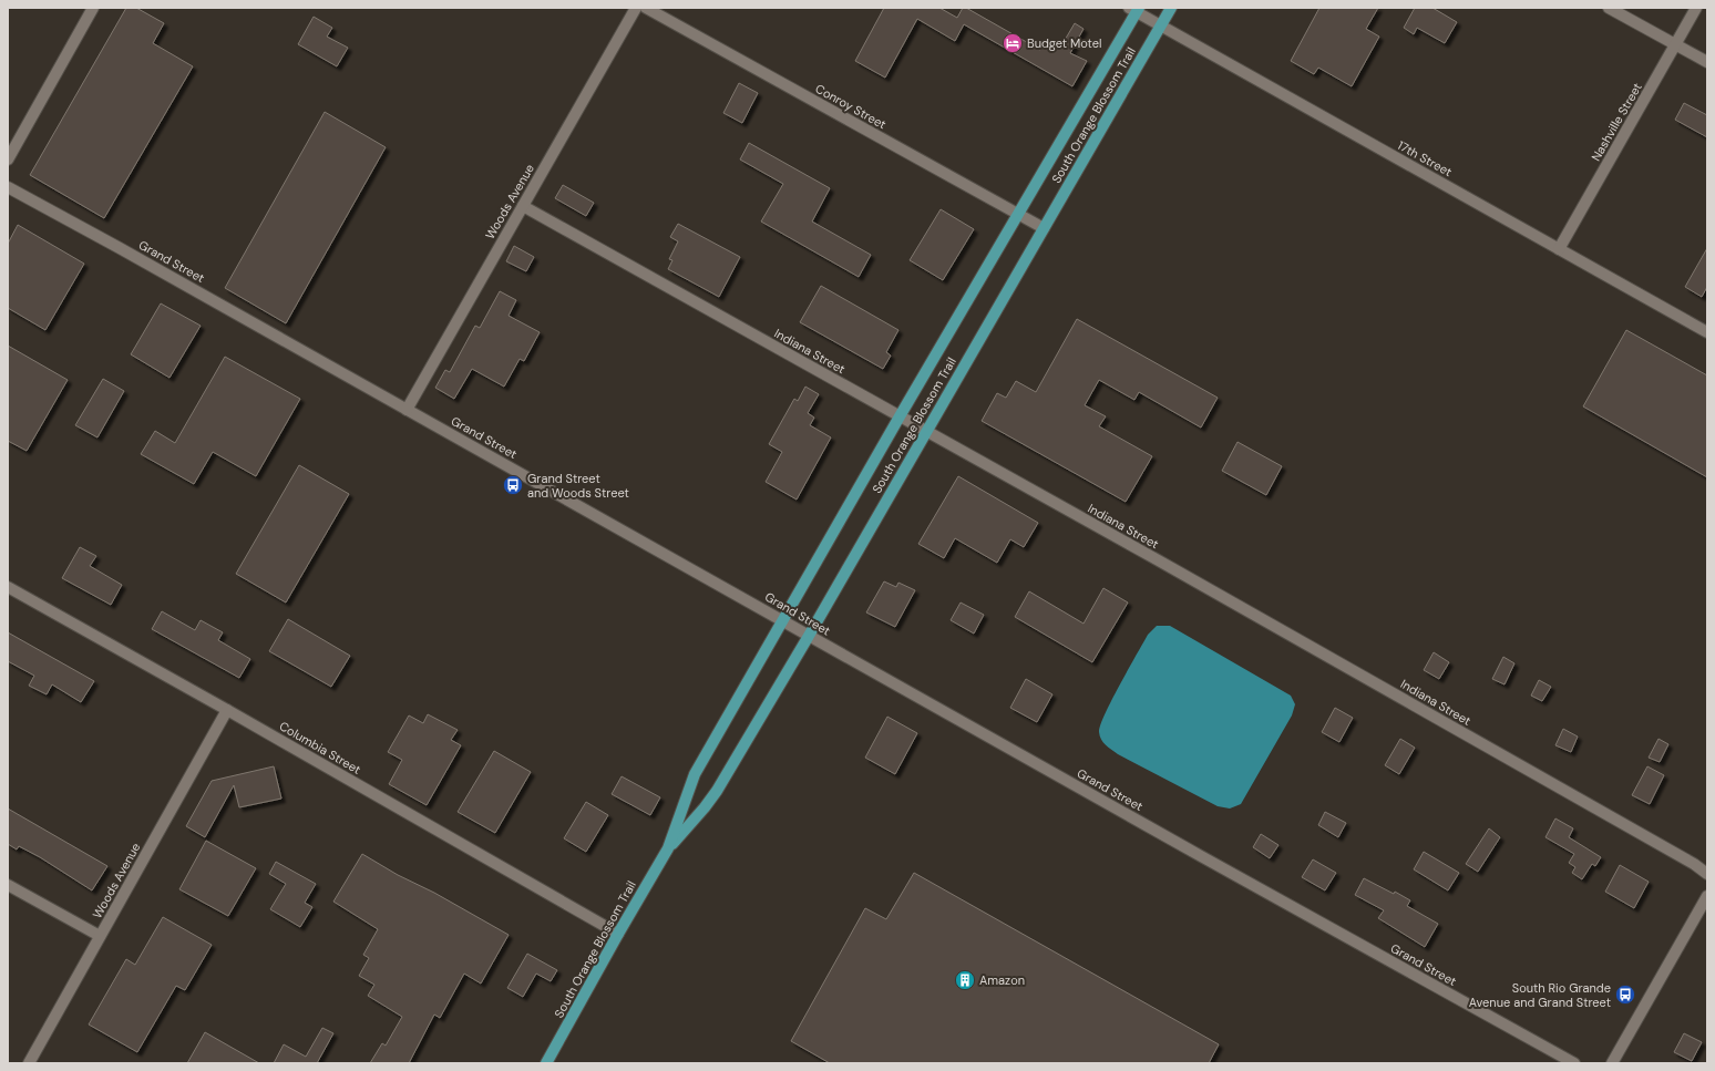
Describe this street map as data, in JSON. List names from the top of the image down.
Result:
{
  "streets": {
    "main road": ["South Orange Blossom Trail"],
    "street": [
      "Conroy Street",
      "Nashville Street",
      "17th Street",
      "Woods Avenue",
      "Grand Street",
      "Indiana Street",
      "Columbia Street"
    ]
  },
  "crossings": [
    ["Conroy Street", "South Orange Blossom Trail"],
    ["South Orange Blossom Trail", "17th Street"],
    ["South Orange Blossom Trail", "Grand Street"],
    ["South Orange Blossom Trail", "Indiana Street"],
    ["South Orange Blossom Trail", "Columbia Street"],
    ["Nashville Street", "17th Street"],
    ["Woods Avenue", "Grand Street"],
    ["Woods Avenue", "Indiana Street"],
    ["Woods Avenue", "Columbia Street"]
  ],
  "places": {
    "hotel": ["Budget Motel"],
    "bus stop": ["Grand Street and Woods Street", "South Rio Grande Avenue and Grand Street"],
    "building": ["Amazon"]
  }
}
